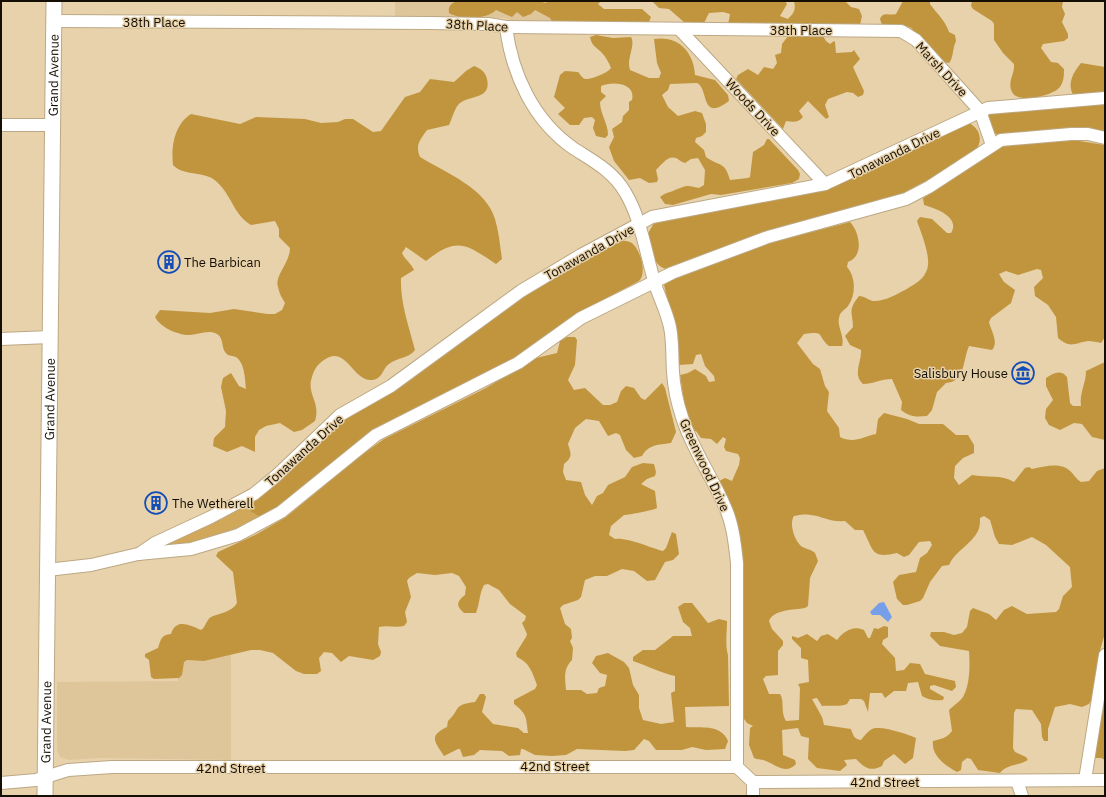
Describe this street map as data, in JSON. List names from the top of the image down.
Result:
{
  "streets": {
    "main road": ["Grand Avenue"],
    "street": [
      "38th Place",
      "Marsh Drive",
      "Woods Drive",
      "Tonawanda Drive",
      "Greenwood Drive",
      "42nd Street"
    ]
  },
  "crossings": [
    ["38th Place", "Marsh Drive"],
    ["38th Place", "Grand Avenue"],
    ["38th Place", "Woods Drive"],
    ["38th Place", "Greenwood Drive"],
    ["Marsh Drive", "Tonawanda Drive"],
    ["Grand Avenue", "Tonawanda Drive"],
    ["Grand Avenue", "42nd Street"],
    ["Woods Drive", "Tonawanda Drive"],
    ["Tonawanda Drive", "Greenwood Drive"],
    ["Greenwood Drive", "42nd Street"]
  ],
  "places": {
    "building": ["The Barbican", "The Wetherell"],
    "museum": ["Salisbury House"]
  }
}
